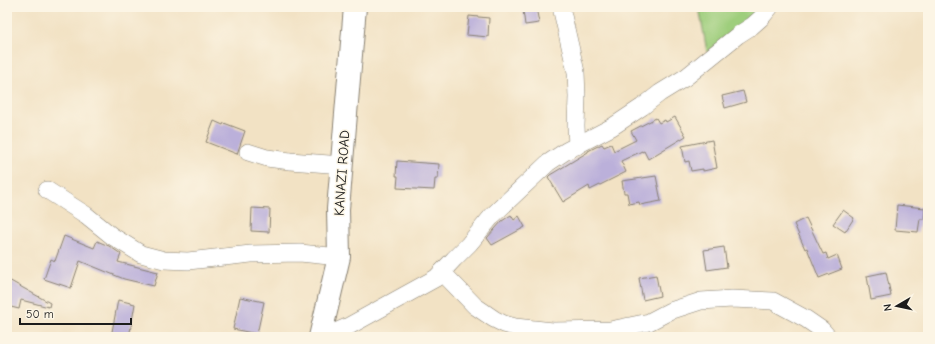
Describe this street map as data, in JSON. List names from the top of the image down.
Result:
{
  "streets": {
    "main road": ["KANAZI ROAD"]
  },
  "scale_bar": "50 m",
  "north": "left"
}
